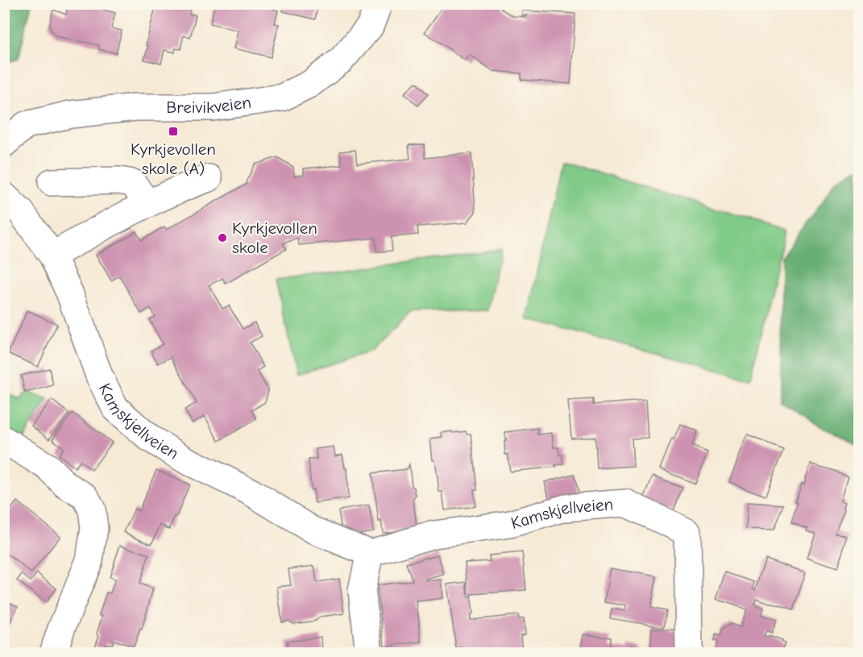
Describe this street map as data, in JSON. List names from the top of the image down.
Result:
{
  "streets": {
    "street": ["Breivikveien", "Kamskjellveien"]
  },
  "places": {
    "transit": ["Kyrkjevollen skole (A)"],
    "other": ["Kyrkjevollen skole"]
  }
}
